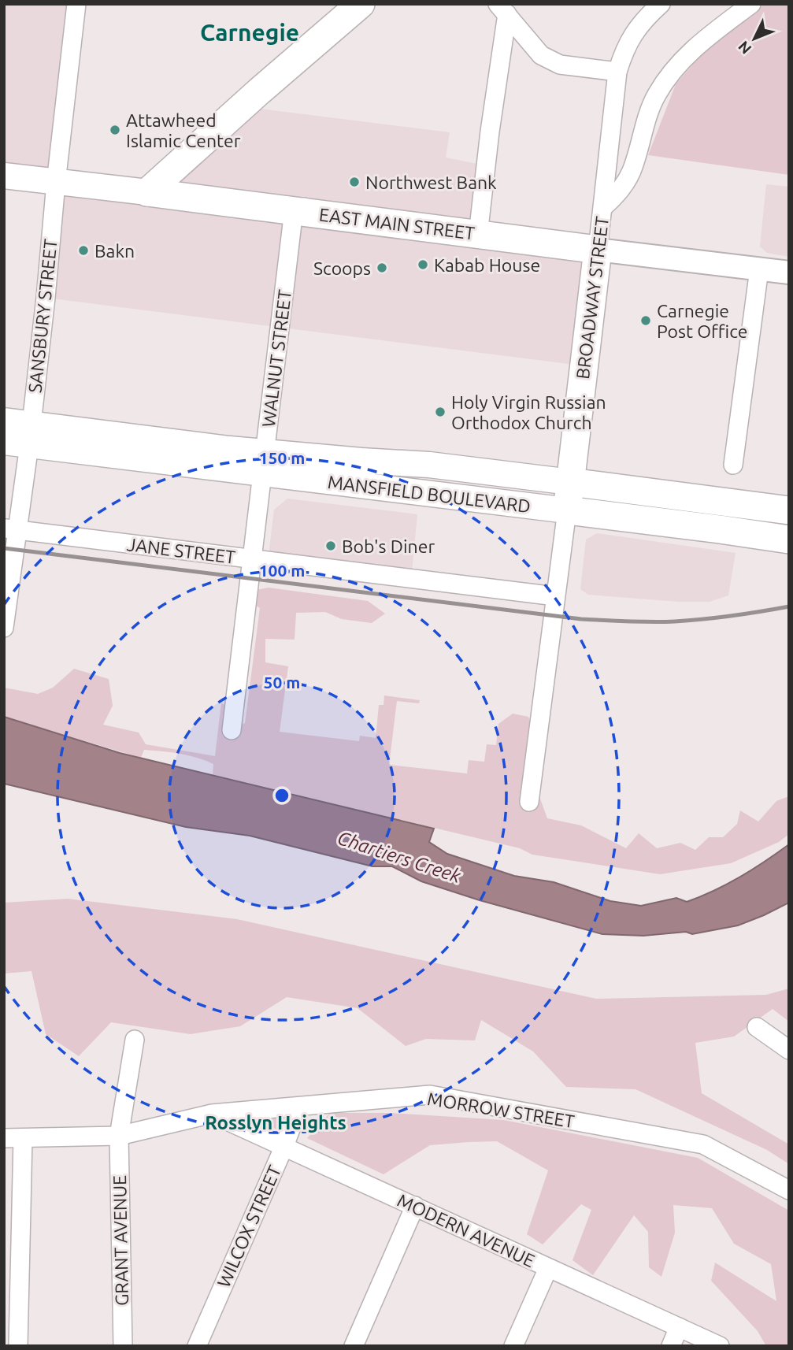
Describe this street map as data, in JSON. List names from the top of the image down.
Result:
{
  "streets": {
    "main road": ["EAST MAIN STREET", "BROADWAY STREET", "MANSFIELD BOULEVARD"],
    "street": [
      "SANSBURY STREET",
      "WALNUT STREET",
      "JANE STREET",
      "MORROW STREET",
      "WILCOX STREET",
      "MODERN AVENUE",
      "GRANT AVENUE"
    ]
  },
  "crossings": [
    ["EAST MAIN STREET", "BROADWAY STREET"],
    ["EAST MAIN STREET", "SANSBURY STREET"],
    ["EAST MAIN STREET", "WALNUT STREET"],
    ["BROADWAY STREET", "MANSFIELD BOULEVARD"],
    ["BROADWAY STREET", "JANE STREET"],
    ["SANSBURY STREET", "MANSFIELD BOULEVARD"],
    ["SANSBURY STREET", "JANE STREET"],
    ["WALNUT STREET", "MANSFIELD BOULEVARD"],
    ["WALNUT STREET", "JANE STREET"],
    ["MORROW STREET", "WILCOX STREET"],
    ["MORROW STREET", "MODERN AVENUE"],
    ["MORROW STREET", "GRANT AVENUE"],
    ["WILCOX STREET", "MODERN AVENUE"]
  ],
  "districts": ["Carnegie", "Rosslyn Heights"],
  "water": ["Chartiers Creek"],
  "places": [
    "Attawheed Islamic Center",
    "Northwest Bank",
    "Bakn",
    "Kabab House",
    "Scoops",
    "Carnegie Post Office",
    "Holy Virgin Russian Orthodox Church",
    "Bob's Diner"
  ],
  "north": "bottom left",
  "rings": ["150 m", "100 m", "50 m"]
}
